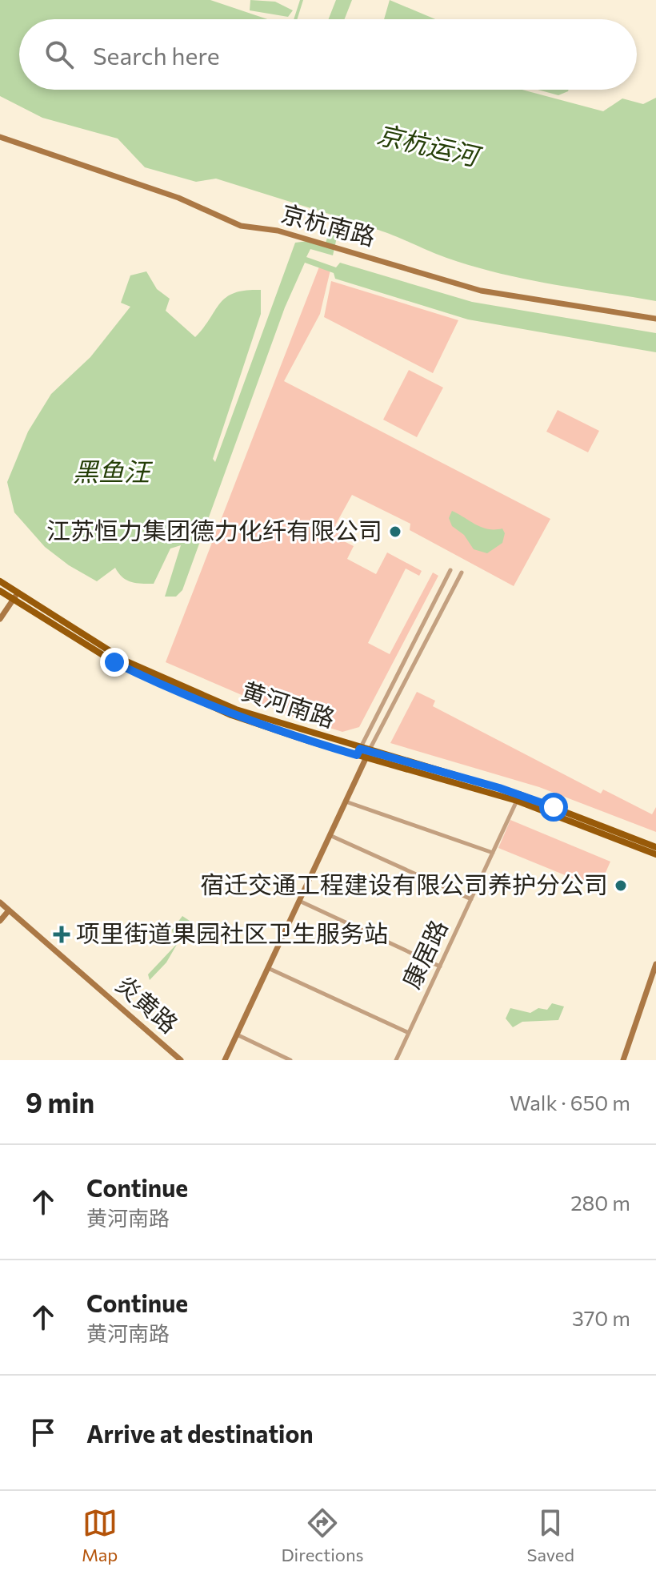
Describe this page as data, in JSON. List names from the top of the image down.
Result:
{
  "streets": {
    "main road": ["黄河南路"],
    "street": ["京杭南路", "康居路", "炎黄路"]
  },
  "crossings": [
    ["黄河南路", "康居路"]
  ],
  "water": ["京杭运河", "黑鱼汪"],
  "places": {
    "other": ["江苏恒力集团德力化纤有限公司", "宿迁交通工程建设有限公司养护分公司"],
    "health": ["项里街道果园社区卫生服务站"]
  },
  "page": {
    "search": "Search here",
    "heading": ["9 min", "Walk · 650 m"],
    "list": [
      ["Continue", "黄河南路", "280 m"],
      ["Continue", "黄河南路", "370 m"],
      "Arrive at destination"
    ],
    "nav": ["Map", "Directions", "Saved"]
  }
}
